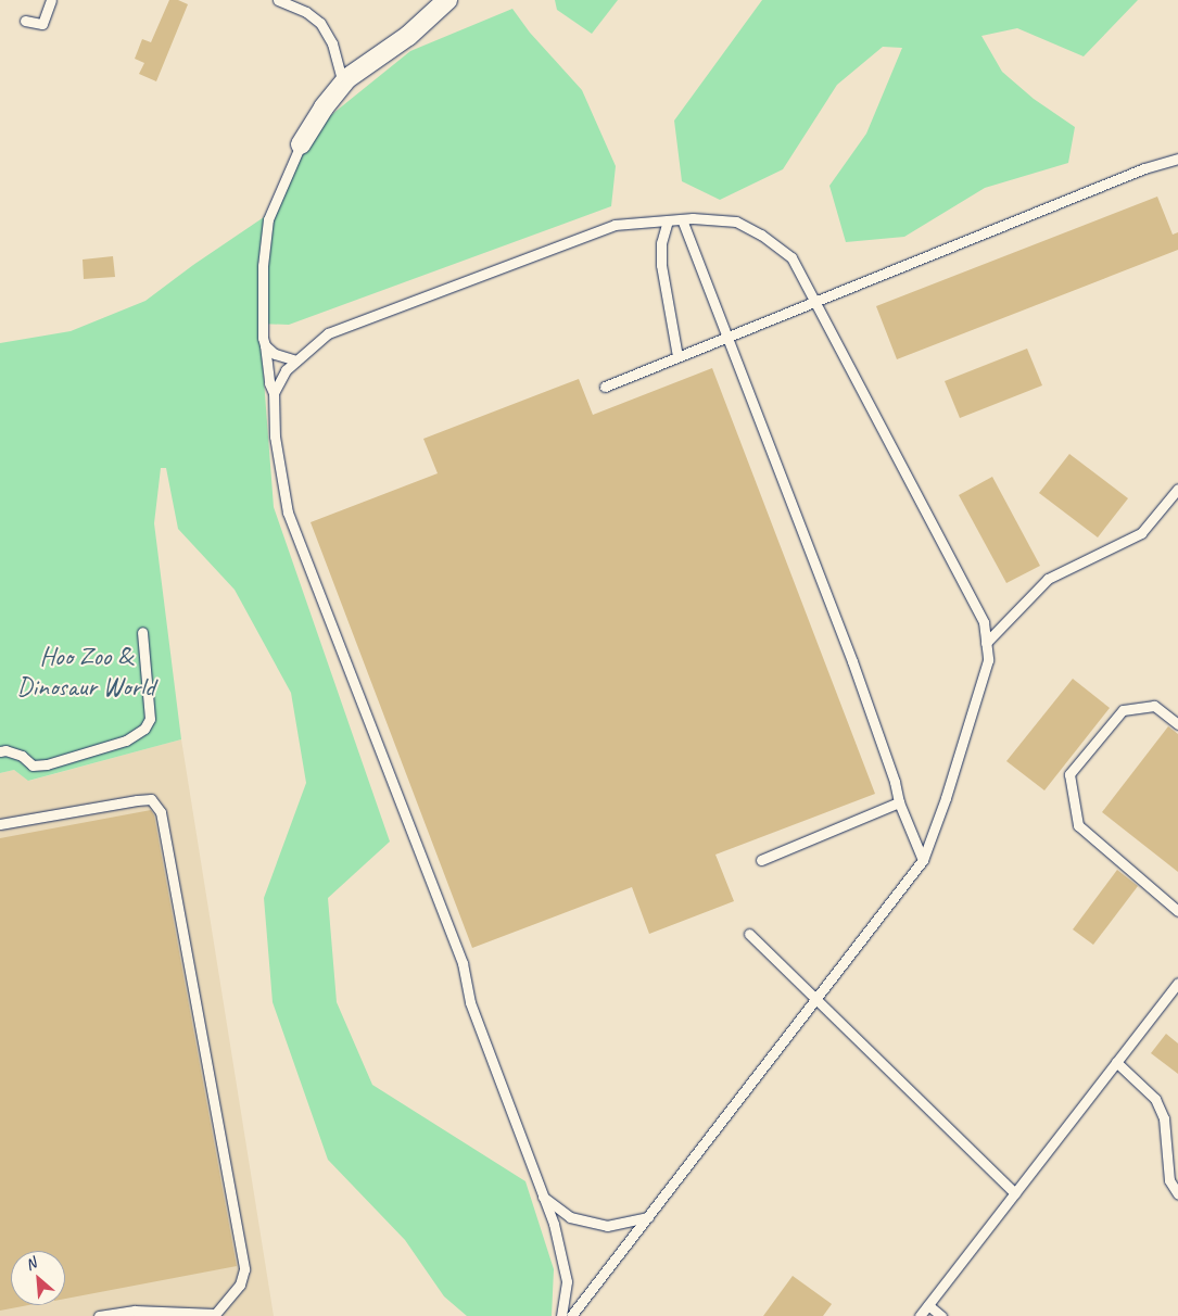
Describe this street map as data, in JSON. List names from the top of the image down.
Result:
{
  "parks": ["Hoo Zoo & Dinosaur World"],
  "north": "top left"
}
